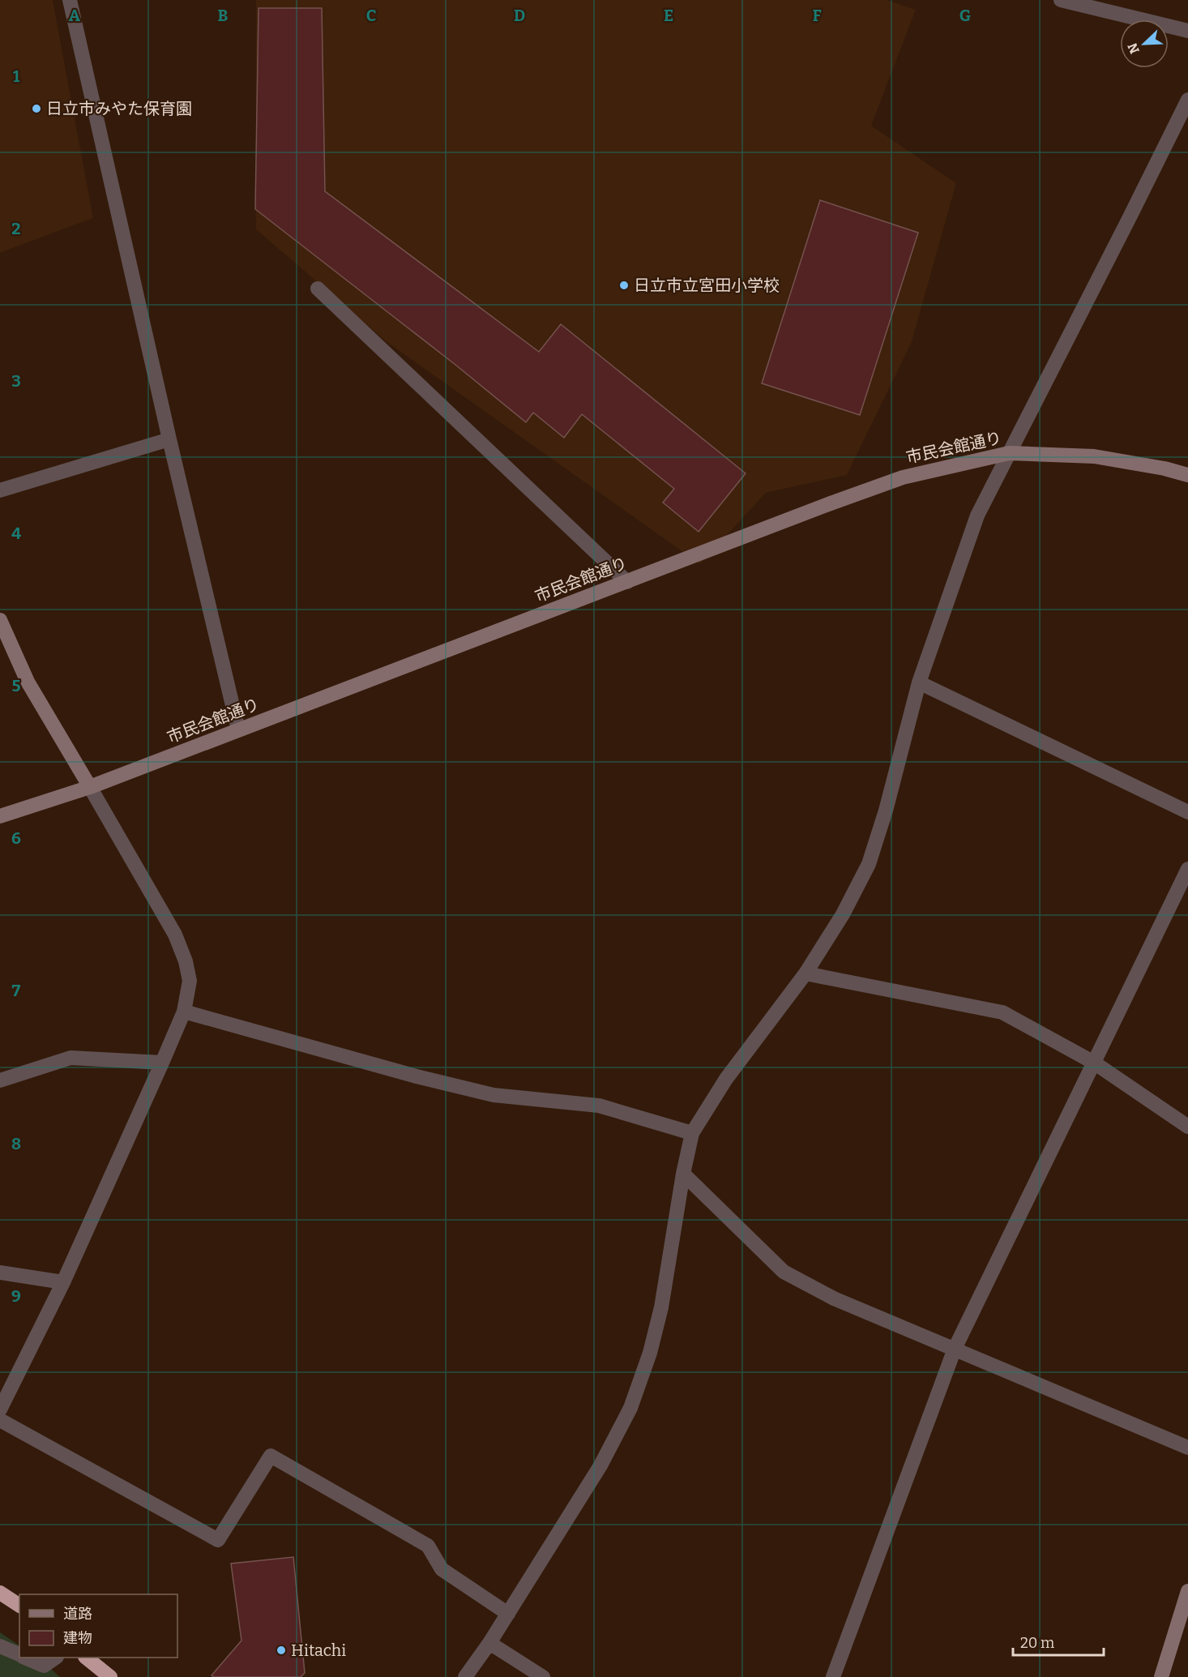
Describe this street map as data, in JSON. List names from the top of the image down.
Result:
{
  "streets": {
    "street": ["市民会館通り"]
  },
  "places": ["日立市みやた保育園", "日立市立宮田小学校", "Hitachi"],
  "legend": ["道路", "建物"],
  "scale_bar": "20 m",
  "north": "bottom left",
  "grid": {
    "columns": [
      "A",
      "B",
      "C",
      "D",
      "E",
      "F",
      "G"
    ],
    "rows": [
      "1",
      "2",
      "3",
      "4",
      "5",
      "6",
      "7",
      "8",
      "9"
    ]
  }
}
